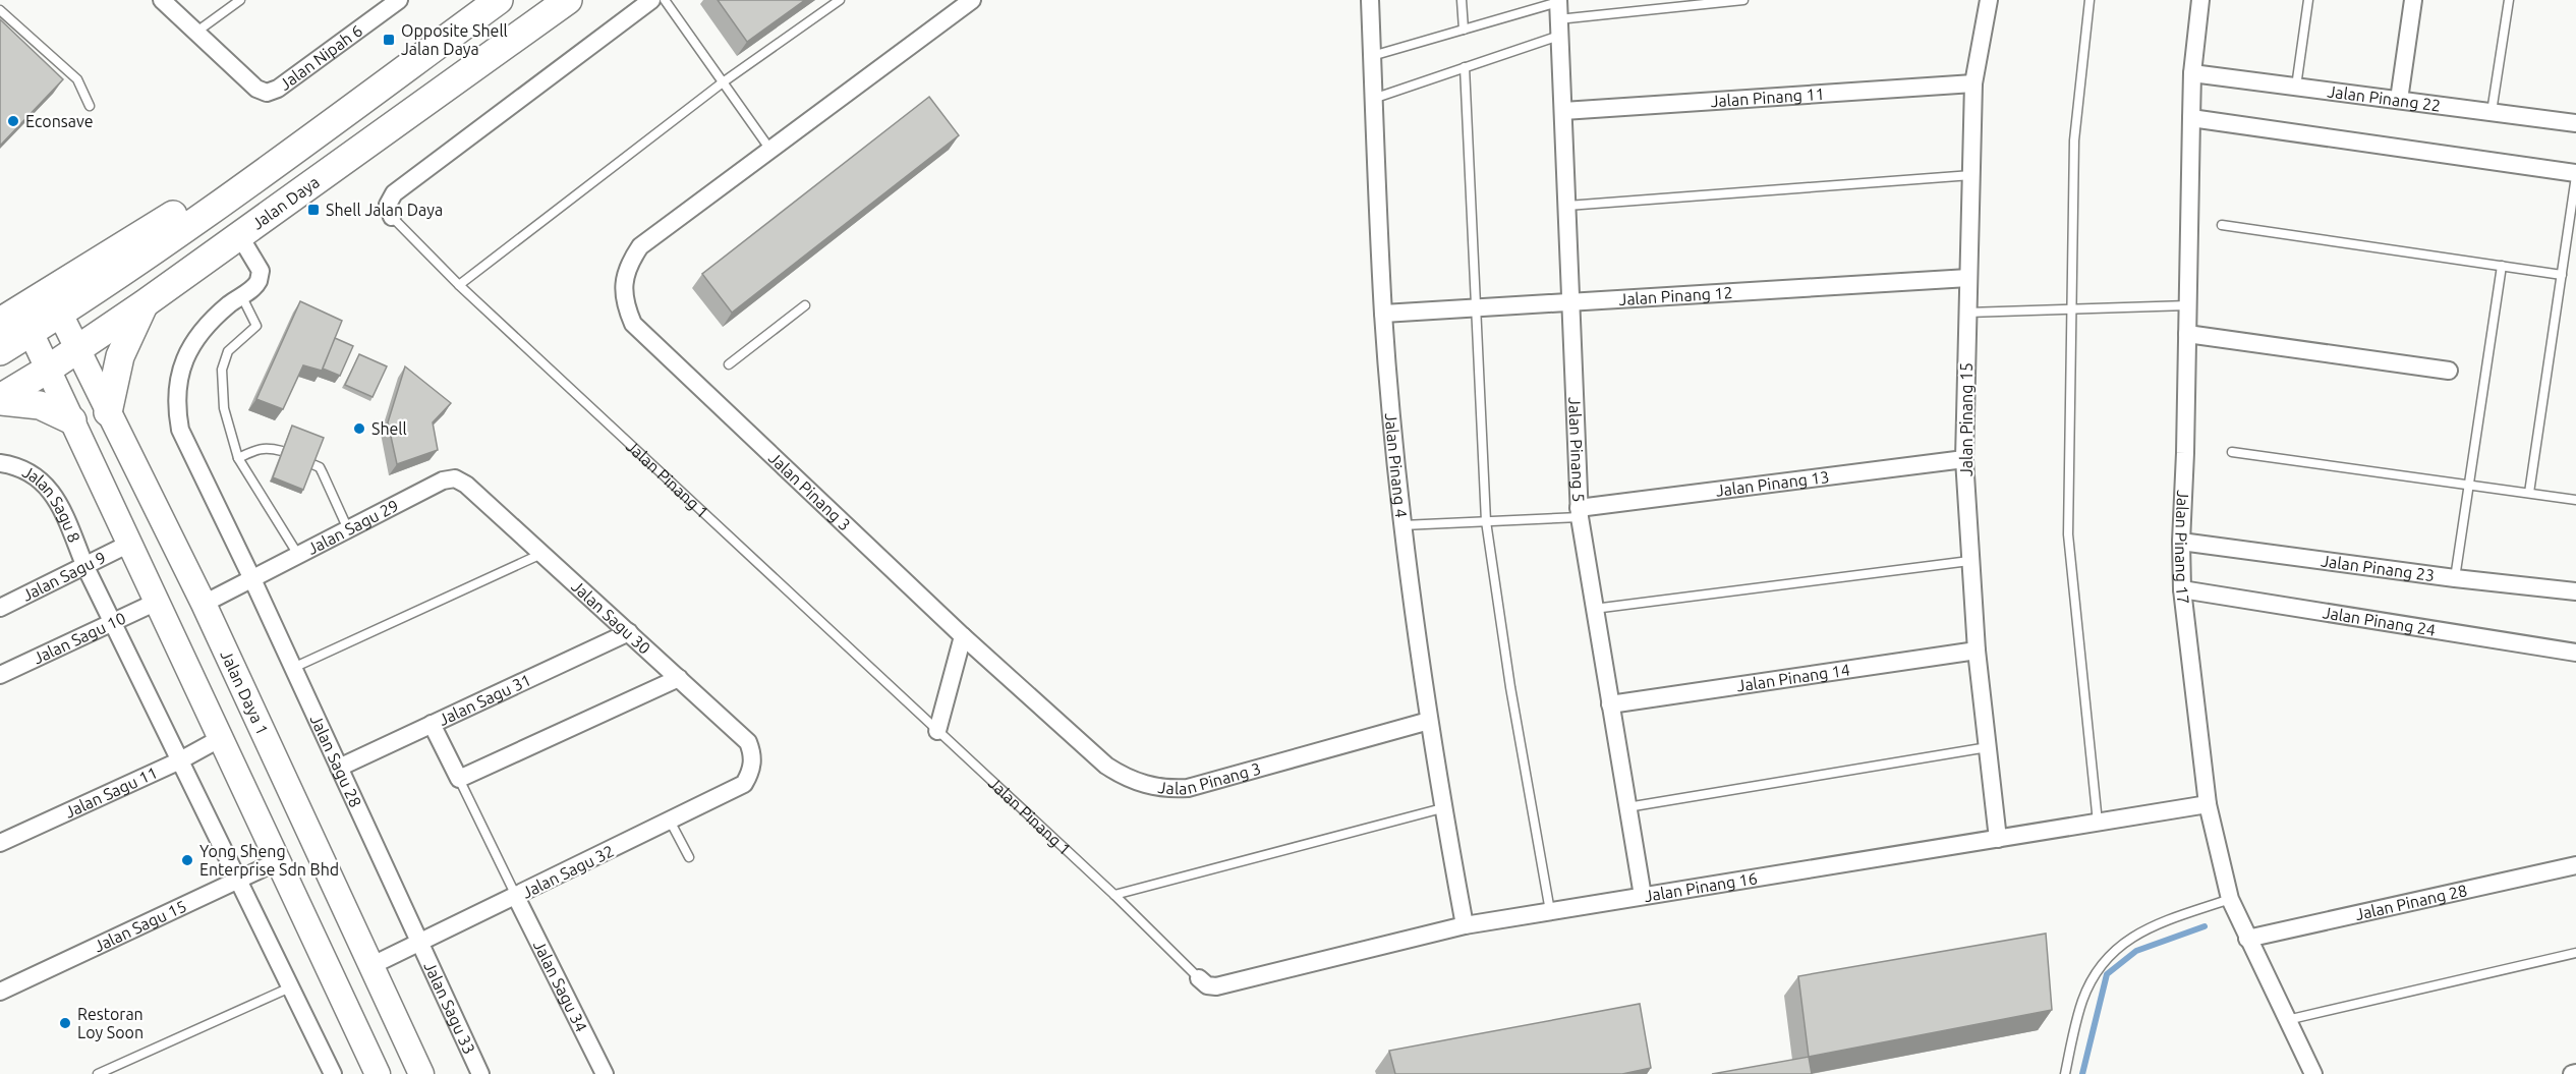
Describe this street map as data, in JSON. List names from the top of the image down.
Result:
{
  "streets": {
    "main road": ["Jalan Daya", "Jalan Daya 1"],
    "street": [
      "Jalan Nipah 6",
      "Jalan Pinang 11",
      "Jalan Pinang 22",
      "Jalan Pinang 12",
      "Jalan Pinang 15",
      "Jalan Pinang 5",
      "Jalan Pinang 4",
      "Jalan Pinang 1",
      "Jalan Pinang 13",
      "Jalan Pinang 3",
      "Jalan Sagu 8",
      "Jalan Sagu 29",
      "Jalan Pinang 17",
      "Jalan Pinang 23",
      "Jalan Sagu 9",
      "Jalan Sagu 30",
      "Jalan Pinang 24",
      "Jalan Sagu 10",
      "Jalan Pinang 14",
      "Jalan Sagu 31",
      "Jalan Sagu 28",
      "Jalan Sagu 11",
      "Jalan Sagu 32",
      "Jalan Pinang 16",
      "Jalan Pinang 28",
      "Jalan Sagu 15",
      "Jalan Sagu 34",
      "Jalan Sagu 33"
    ]
  },
  "crossings": [
    ["Jalan Pinang 11", "Jalan Pinang 15"],
    ["Jalan Pinang 11", "Jalan Pinang 5"],
    ["Jalan Pinang 22", "Jalan Pinang 17"],
    ["Jalan Daya", "Jalan Daya 1"],
    ["Jalan Daya", "Jalan Sagu 28"],
    ["Jalan Pinang 12", "Jalan Pinang 15"],
    ["Jalan Pinang 12", "Jalan Pinang 5"],
    ["Jalan Pinang 12", "Jalan Pinang 4"],
    ["Jalan Pinang 15", "Jalan Pinang 13"],
    ["Jalan Pinang 15", "Jalan Pinang 14"],
    ["Jalan Pinang 15", "Jalan Pinang 16"],
    ["Jalan Pinang 5", "Jalan Pinang 13"],
    ["Jalan Pinang 5", "Jalan Pinang 14"],
    ["Jalan Pinang 5", "Jalan Pinang 16"],
    ["Jalan Pinang 4", "Jalan Pinang 3"],
    ["Jalan Pinang 4", "Jalan Pinang 16"],
    ["Jalan Pinang 1", "Jalan Pinang 16"],
    ["Jalan Sagu 8", "Jalan Sagu 9"],
    ["Jalan Sagu 8", "Jalan Sagu 10"],
    ["Jalan Sagu 8", "Jalan Sagu 11"],
    ["Jalan Sagu 8", "Jalan Sagu 15"],
    ["Jalan Sagu 29", "Jalan Sagu 30"],
    ["Jalan Sagu 29", "Jalan Daya 1"],
    ["Jalan Sagu 29", "Jalan Sagu 28"],
    ["Jalan Pinang 17", "Jalan Pinang 23"],
    ["Jalan Pinang 17", "Jalan Pinang 24"],
    ["Jalan Pinang 17", "Jalan Pinang 16"],
    ["Jalan Pinang 17", "Jalan Pinang 28"],
    ["Jalan Sagu 30", "Jalan Sagu 31"],
    ["Jalan Sagu 30", "Jalan Sagu 32"],
    ["Jalan Daya 1", "Jalan Sagu 32"],
    ["Jalan Sagu 31", "Jalan Sagu 28"],
    ["Jalan Sagu 28", "Jalan Sagu 32"],
    ["Jalan Sagu 28", "Jalan Sagu 33"],
    ["Jalan Sagu 32", "Jalan Sagu 34"],
    ["Jalan Sagu 32", "Jalan Sagu 33"]
  ],
  "places": {
    "transit": ["Opposite Shell Jalan Daya", "Shell Jalan Daya"],
    "other": [
      "Econsave",
      "Shell",
      "Yong Sheng Enterprise Sdn Bhd",
      "Restoran Loy Soon"
    ]
  }
}
